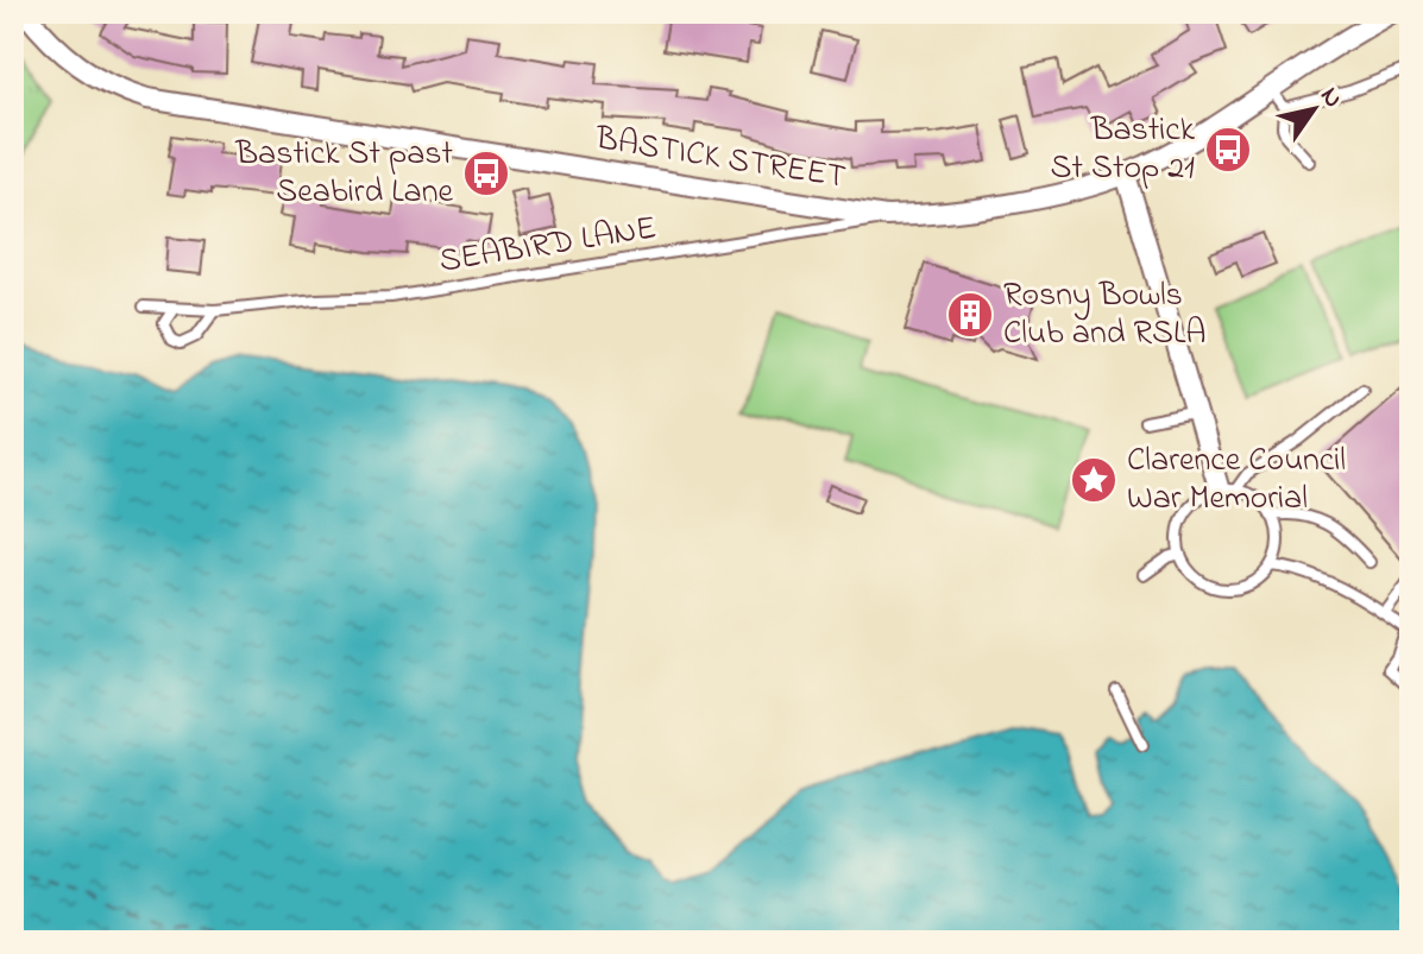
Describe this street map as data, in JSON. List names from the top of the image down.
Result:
{
  "streets": {
    "street": ["BASTICK STREET"],
    "lane": ["SEABIRD LANE"]
  },
  "crossings": [
    ["BASTICK STREET", "SEABIRD LANE"]
  ],
  "places": {
    "bus stop": ["Bastick St Stop 21", "Bastick St past Seabird Lane"],
    "building": ["Rosny Bowls Club and RSLA"],
    "place": ["Clarence Council War Memorial"]
  },
  "north": "top right"
}
